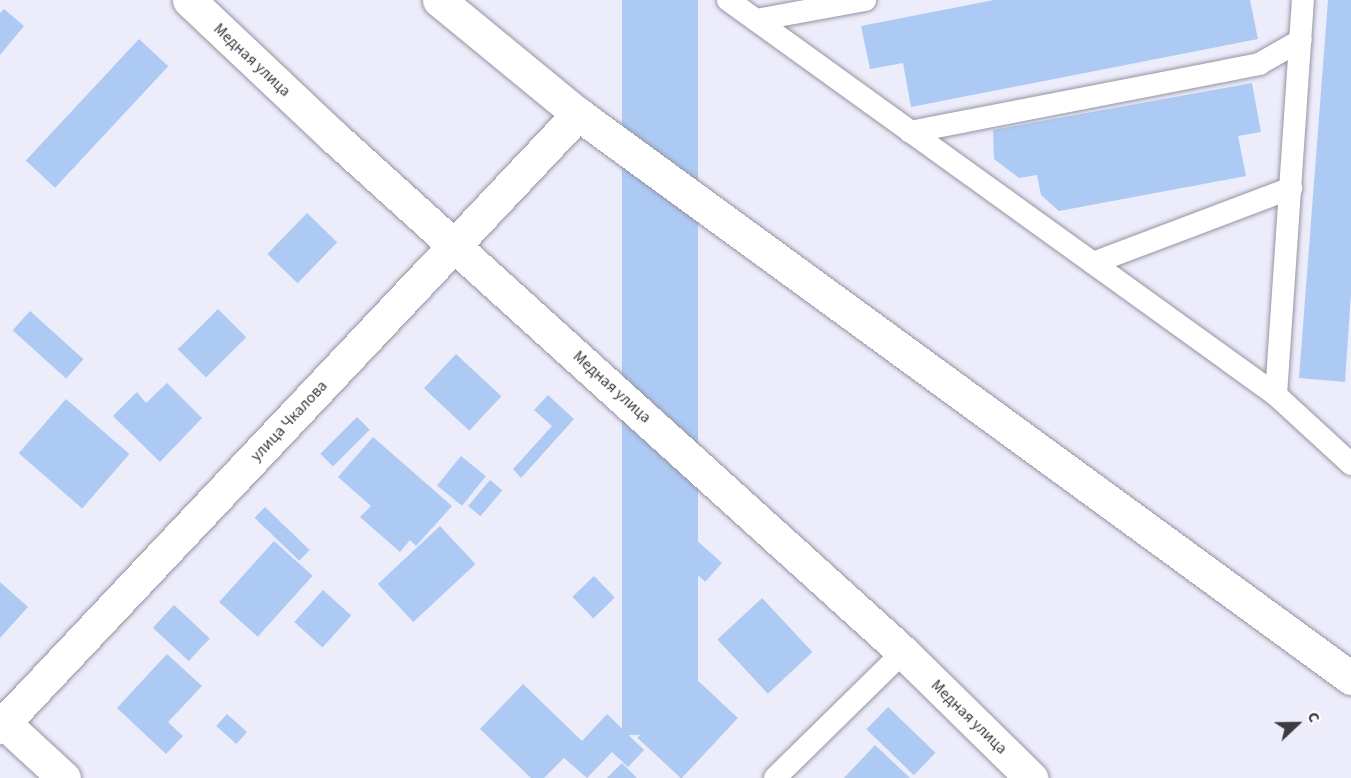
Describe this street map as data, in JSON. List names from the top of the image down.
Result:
{
  "streets": {
    "street": ["Медная улица", "улица Чкалова"]
  },
  "crossings": [
    ["Медная улица", "улица Чкалова"]
  ],
  "north": "right"
}
